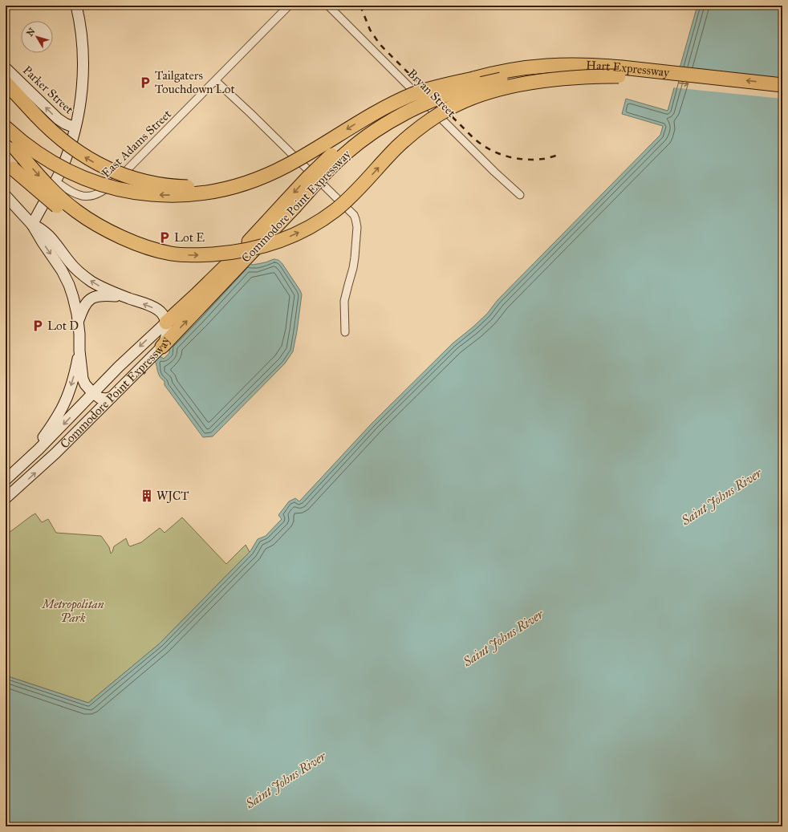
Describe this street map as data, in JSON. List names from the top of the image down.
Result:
{
  "streets": {
    "highway": ["Hart Expressway", "Commodore Point Expressway"],
    "street": ["Parker Street", "Bryan Street", "East Adams Street"]
  },
  "crossings": [
    ["Hart Expressway", "Commodore Point Expressway"]
  ],
  "one_way": ["Parker Street"],
  "water": ["Saint Johns River"],
  "parks": ["Metropolitan Park"],
  "places": {
    "parking": ["Tailgaters Touchdown Lot", "Lot E", "Lot D"],
    "building": ["WJCT"]
  },
  "north": "top left"
}
